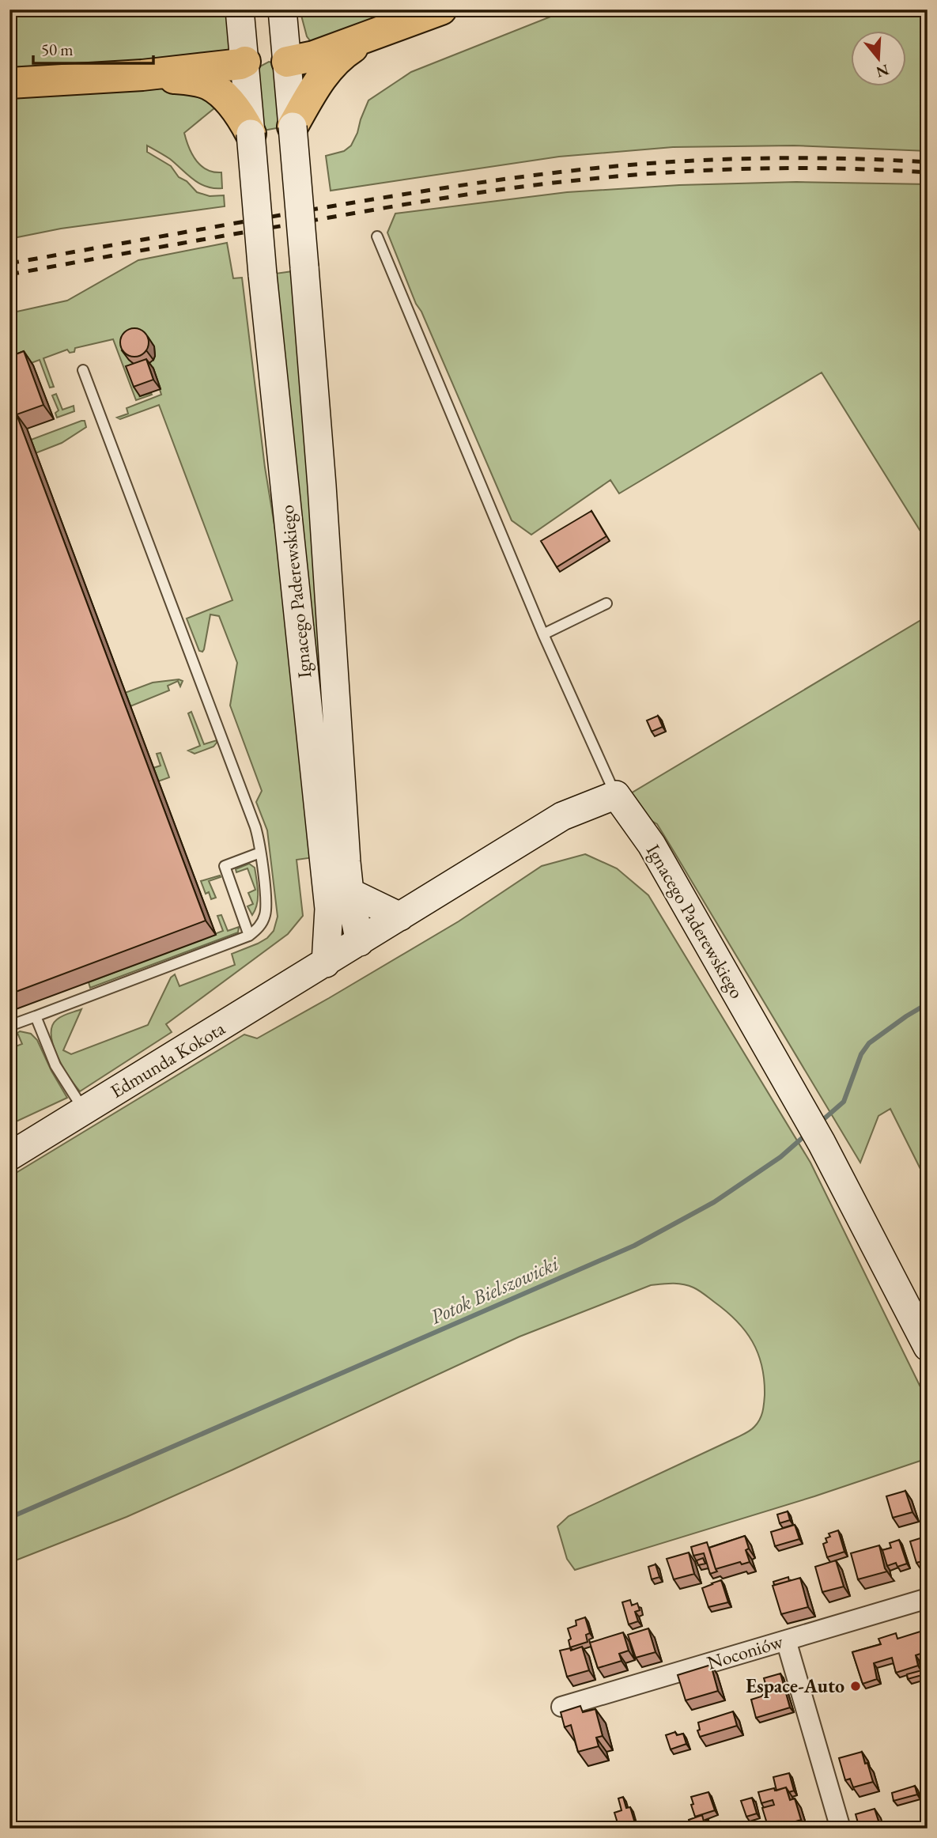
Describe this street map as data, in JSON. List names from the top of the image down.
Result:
{
  "streets": {
    "main road": ["Ignacego Paderewskiego", "Edmunda Kokota"],
    "street": ["Noconiów"]
  },
  "crossings": [
    ["Ignacego Paderewskiego", "Edmunda Kokota"]
  ],
  "water": ["Potok Bielszowicki"],
  "places": ["Espace-Auto"],
  "scale_bar": "50 m",
  "north": "bottom"
}
